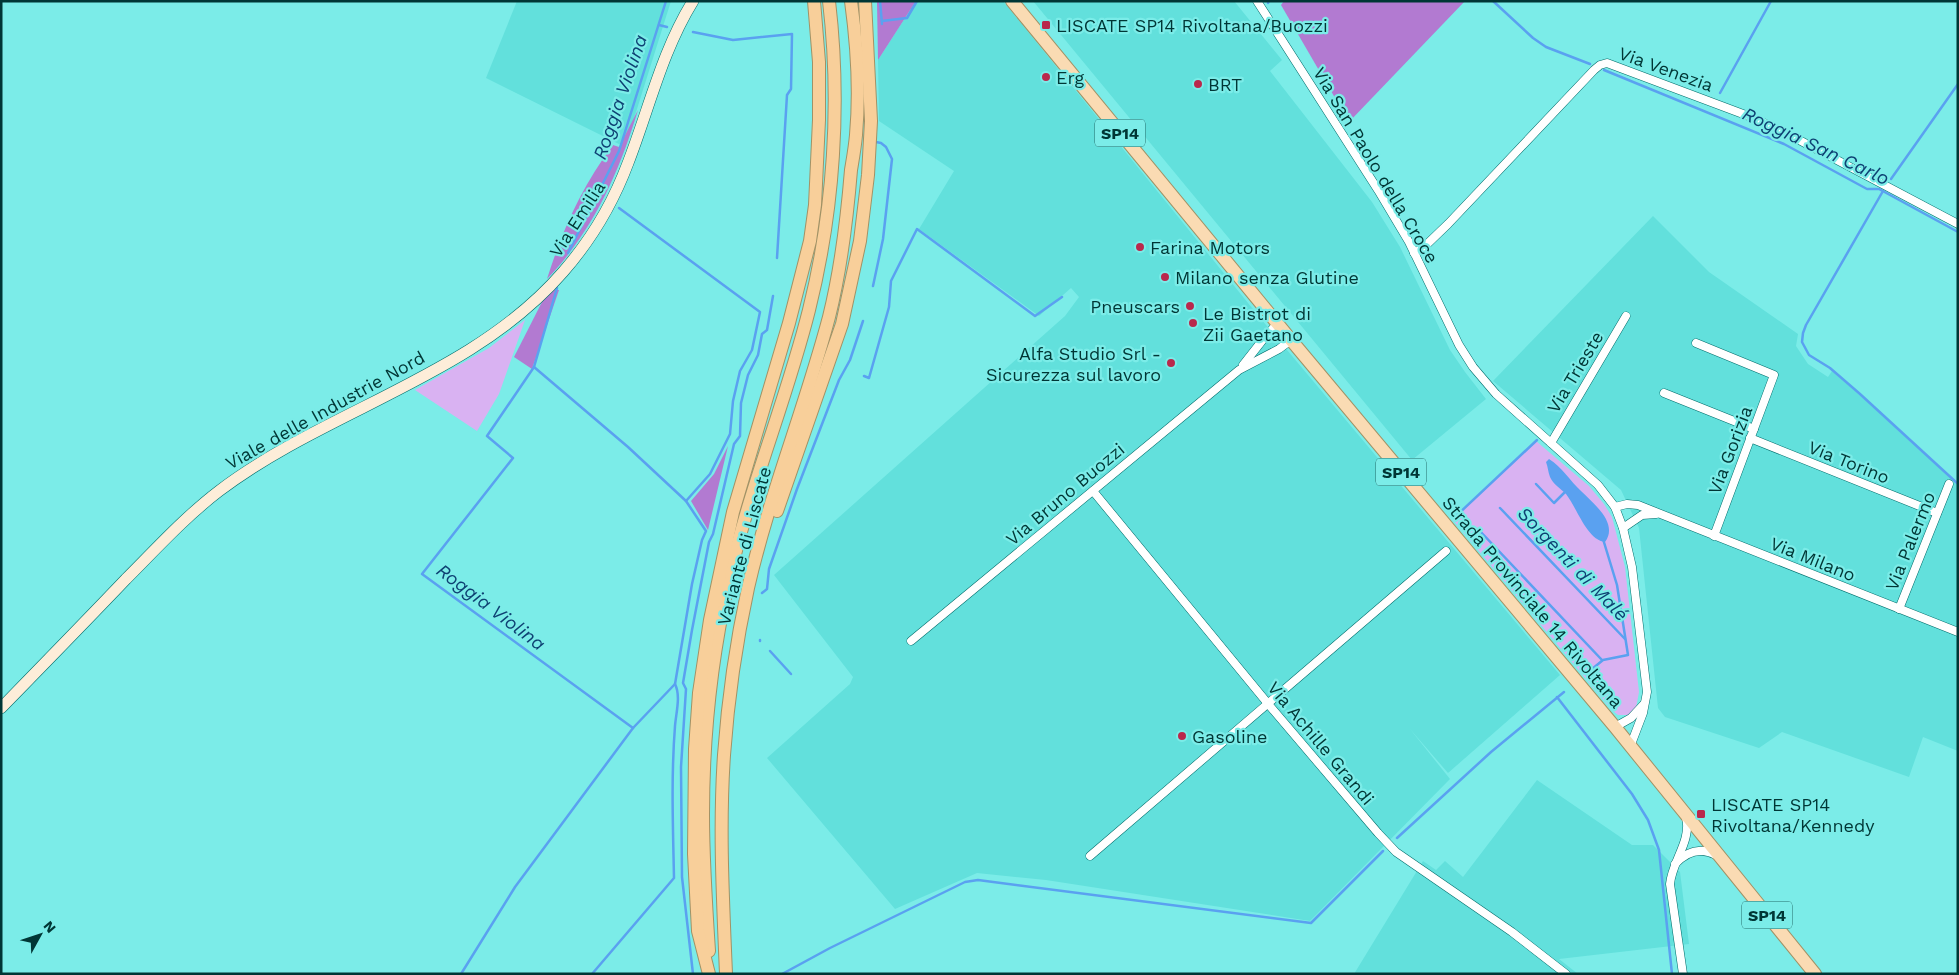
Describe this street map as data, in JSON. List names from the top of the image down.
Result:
{
  "streets": {
    "highway": ["Variante di Liscate"],
    "main road": [
      "SP14",
      "Via Emilia",
      "Viale delle Industrie Nord",
      "Strada Provinciale 14 Rivoltana"
    ],
    "street": [
      "Via Venezia",
      "Via San Paolo della Croce",
      "Via Trieste",
      "Via Gorizia",
      "Via Torino",
      "Via Bruno Buozzi",
      "Via Palermo",
      "Via Milano",
      "Via Achille Grandi"
    ]
  },
  "crossings": [
    ["Via Venezia", "Via San Paolo della Croce"],
    ["Via San Paolo della Croce", "Via Trieste"],
    ["Via San Paolo della Croce", "Via Milano"],
    ["Via San Paolo della Croce", "Strada Provinciale 14 Rivoltana"],
    ["Via Emilia", "Viale delle Industrie Nord"],
    ["Via Gorizia", "Via Torino"],
    ["Via Gorizia", "Via Milano"],
    ["Via Torino", "Via Palermo"],
    ["Via Bruno Buozzi", "Strada Provinciale 14 Rivoltana"],
    ["Via Bruno Buozzi", "Via Achille Grandi"],
    ["Via Palermo", "Via Milano"]
  ],
  "water": ["Roggia Violina", "Roggia San Carlo", "Sorgenti di Malé"],
  "places": {
    "transit": ["LISCATE SP14 Rivoltana/Buozzi", "LISCATE SP14 Rivoltana/Kennedy"],
    "other": [
      "Erg",
      "BRT",
      "Farina Motors",
      "Milano senza Glutine",
      "Pneuscars",
      "Le Bistrot di Zii Gaetano",
      "Alfa Studio Srl - Sicurezza sul lavoro",
      "Gasoline"
    ]
  },
  "north": "top right"
}
